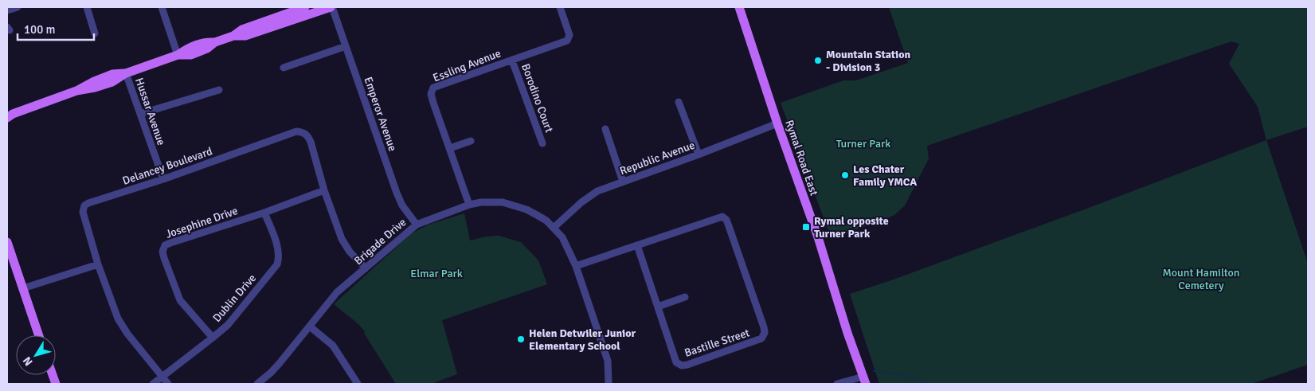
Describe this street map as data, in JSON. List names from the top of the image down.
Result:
{
  "streets": {
    "main road": ["Rymal Road East"],
    "street": [
      "Essling Avenue",
      "Borodino Court",
      "Hussar Avenue",
      "Emperor Avenue",
      "Republic Avenue",
      "Delancey Boulevard",
      "Josephine Drive",
      "Brigade Drive",
      "Dublin Drive",
      "Bastille Street"
    ]
  },
  "crossings": [
    ["Essling Avenue", "Borodino Court"],
    ["Essling Avenue", "Brigade Drive"],
    ["Hussar Avenue", "Delancey Boulevard"],
    ["Emperor Avenue", "Brigade Drive"],
    ["Republic Avenue", "Rymal Road East"],
    ["Republic Avenue", "Brigade Drive"],
    ["Delancey Boulevard", "Josephine Drive"],
    ["Delancey Boulevard", "Brigade Drive"],
    ["Delancey Boulevard", "Dublin Drive"],
    ["Josephine Drive", "Dublin Drive"],
    ["Brigade Drive", "Bastille Street"]
  ],
  "parks": ["Turner Park", "Mount Hamilton Cemetery", "Elmar Park"],
  "places": {
    "other": ["Mountain Station - Division 3", "Les Chater Family YMCA", "Helen Detwiler Junior Elementary School"],
    "transit": ["Rymal opposite Turner Park"]
  },
  "scale_bar": "100 m",
  "north": "bottom left"
}
